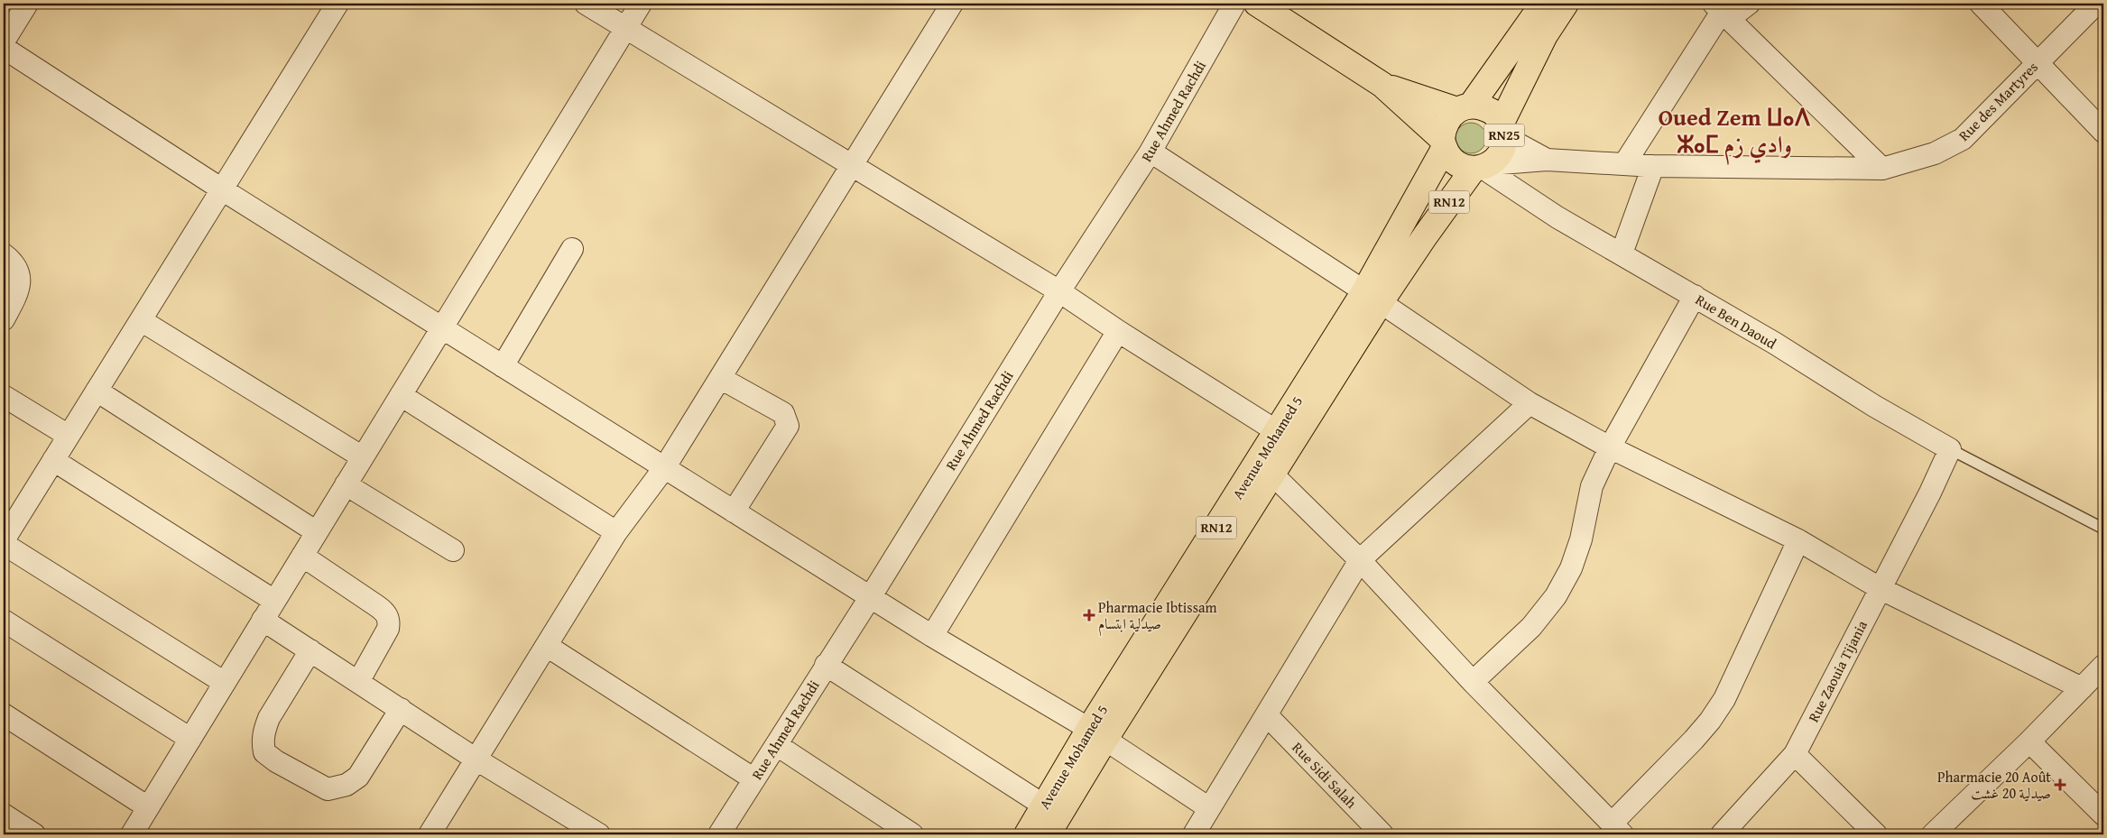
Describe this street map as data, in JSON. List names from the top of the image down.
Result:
{
  "streets": {
    "main road": ["RN25", "RN12", "Avenue Mohamed 5"],
    "street": [
      "Rue des Martyres",
      "Rue Ahmed Rachdi",
      "Rue Ben Daoud",
      "Rue Zaouia Tijania",
      "Rue Sidi Salah"
    ]
  },
  "crossings": [
    ["Rue des Martyres", "RN25"],
    ["Rue des Martyres", "Rue Ben Daoud"],
    ["Rue des Martyres", "Avenue Mohamed 5"],
    ["RN25", "Rue Ben Daoud"],
    ["RN25", "Avenue Mohamed 5"],
    ["Rue Ben Daoud", "Avenue Mohamed 5"],
    ["Rue Ben Daoud", "Rue Zaouia Tijania"]
  ],
  "districts": ["Oued Zem ⵡⴰⴷ ⵣⴰⵎ وادي زم"],
  "places": {
    "health": ["Pharmacie Ibtissam صيدلية ابتسام", "Pharmacie 20 Août صيدلية 20 غشت"]
  }
}
